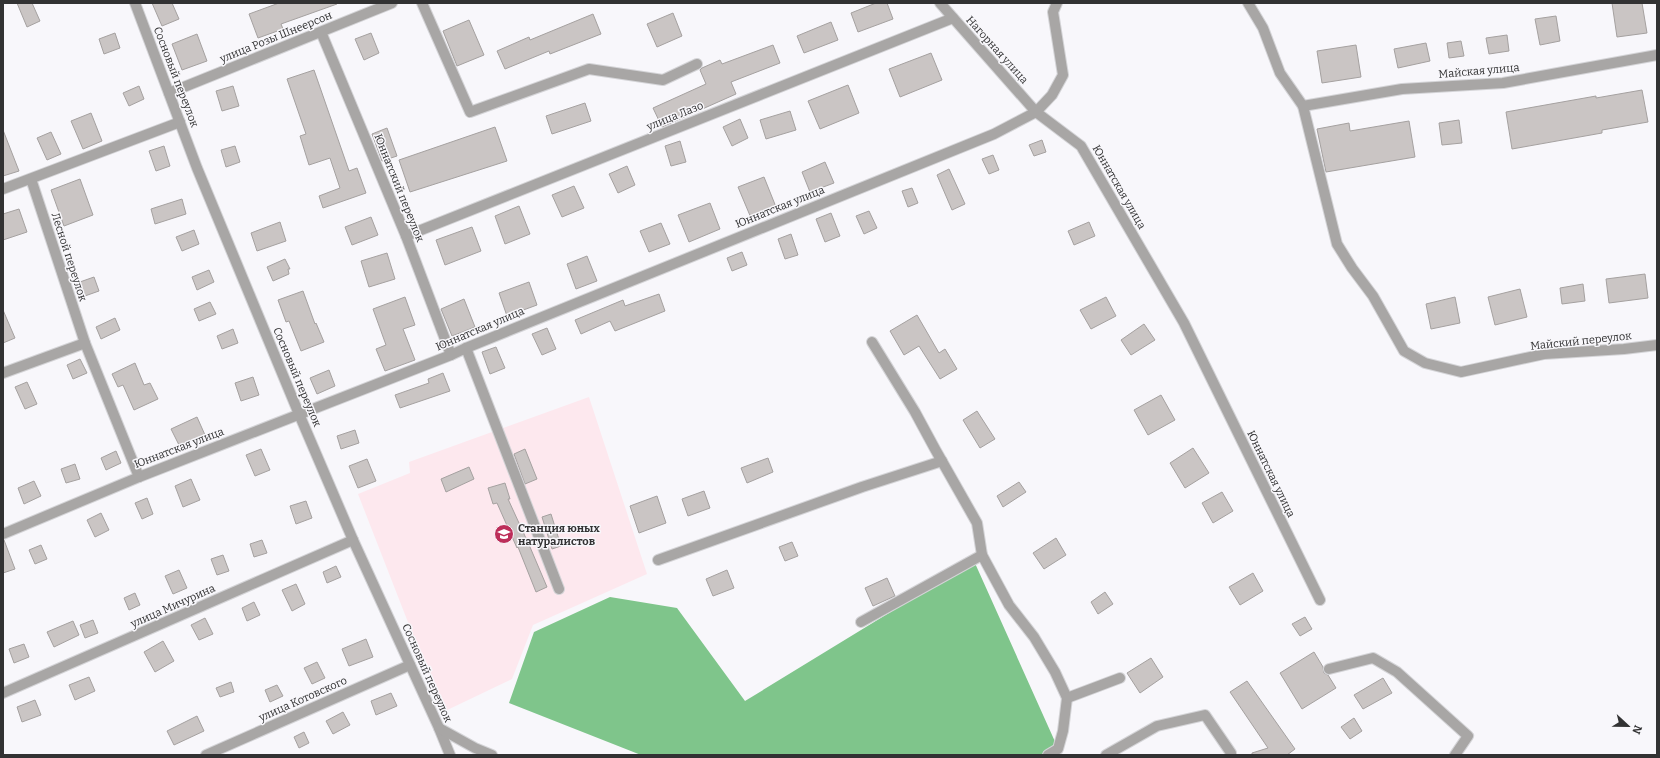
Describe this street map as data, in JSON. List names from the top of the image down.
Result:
{
  "streets": {
    "street": [
      "улица Розы Шнеерсон",
      "Нагорная улица",
      "Майская улица",
      "Сосновый переулок",
      "улица Лазо",
      "Юннатская улица",
      "Юннатский переулок",
      "Лесной переулок",
      "Майский переулок",
      "улица Мичурина",
      "улица Котовского"
    ]
  },
  "crossings": [
    ["улица Розы Шнеерсон", "Сосновый переулок"],
    ["улица Розы Шнеерсон", "Юннатский переулок"],
    ["Нагорная улица", "улица Лазо"],
    ["Нагорная улица", "Юннатская улица"],
    ["Майская улица", "Майский переулок"],
    ["Сосновый переулок", "Юннатская улица"],
    ["Сосновый переулок", "улица Мичурина"],
    ["Сосновый переулок", "улица Котовского"],
    ["улица Лазо", "Юннатский переулок"],
    ["Юннатская улица", "Юннатский переулок"],
    ["Юннатская улица", "Лесной переулок"]
  ],
  "places": {
    "school or university": ["Станция юных натуралистов"]
  },
  "north": "right"
}
